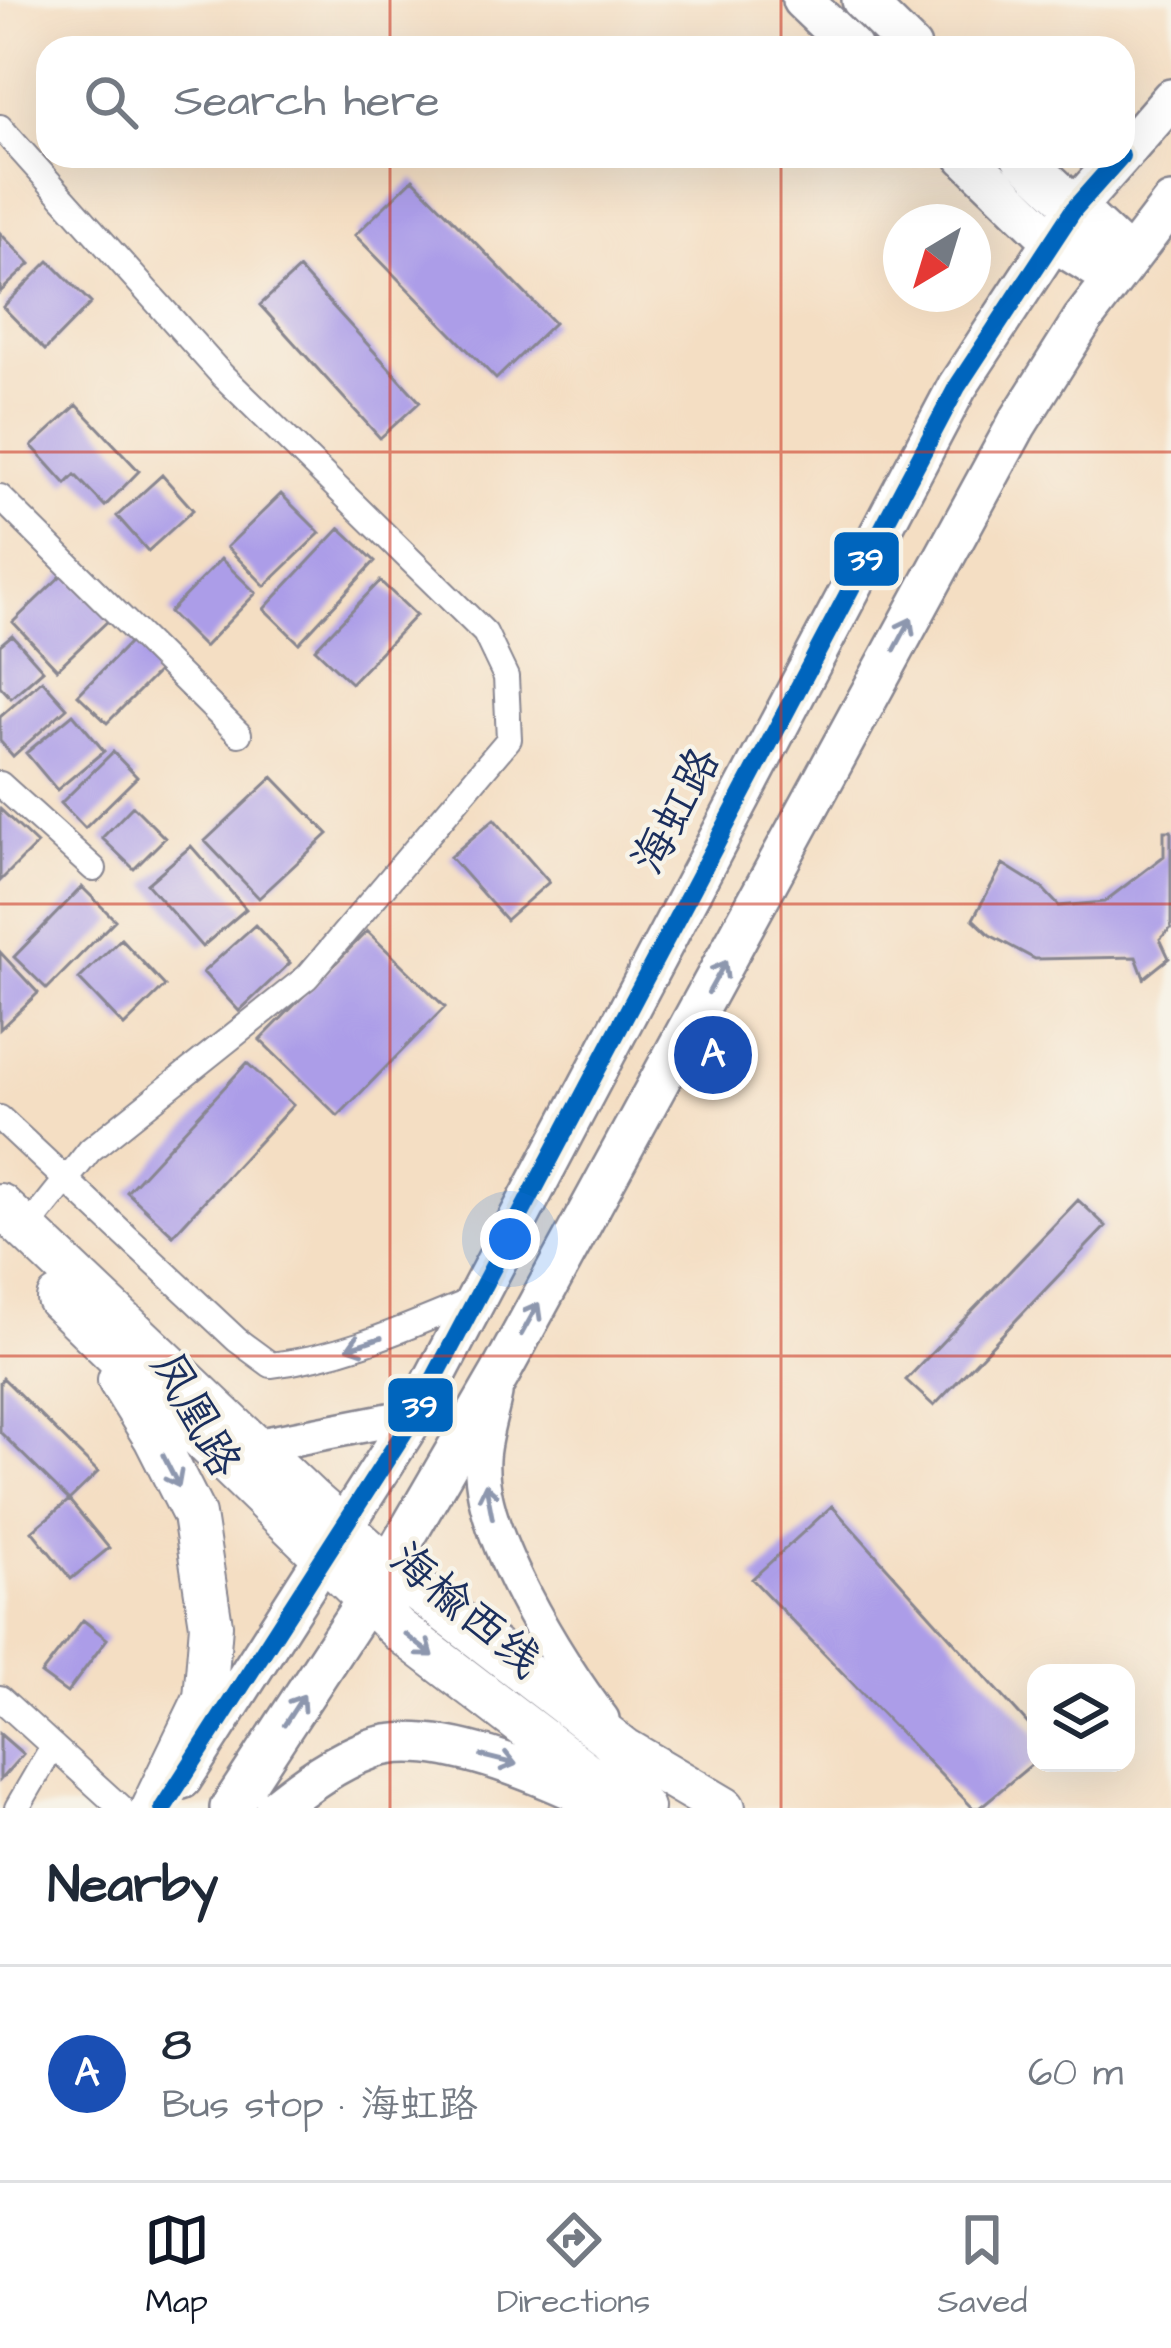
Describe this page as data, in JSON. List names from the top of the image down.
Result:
{
  "streets": {
    "highway": ["凤凰路", "海榆西线"],
    "main road": ["海虹路"]
  },
  "crossings": [
    ["海虹路", "海榆西线"],
    ["凤凰路", "海榆西线"]
  ],
  "one_way": ["凤凰路"],
  "lines": ["transit line 39"],
  "north": "bottom left",
  "page": {
    "search": "Search here",
    "pins": "A",
    "heading": "Nearby",
    "list": [
      {
        "mark": "A",
        "name": "8",
        "note": "Bus stop · 海虹路",
        "value": "60 m"
      }
    ],
    "nav": ["Map", "Directions", "Saved"]
  }
}
